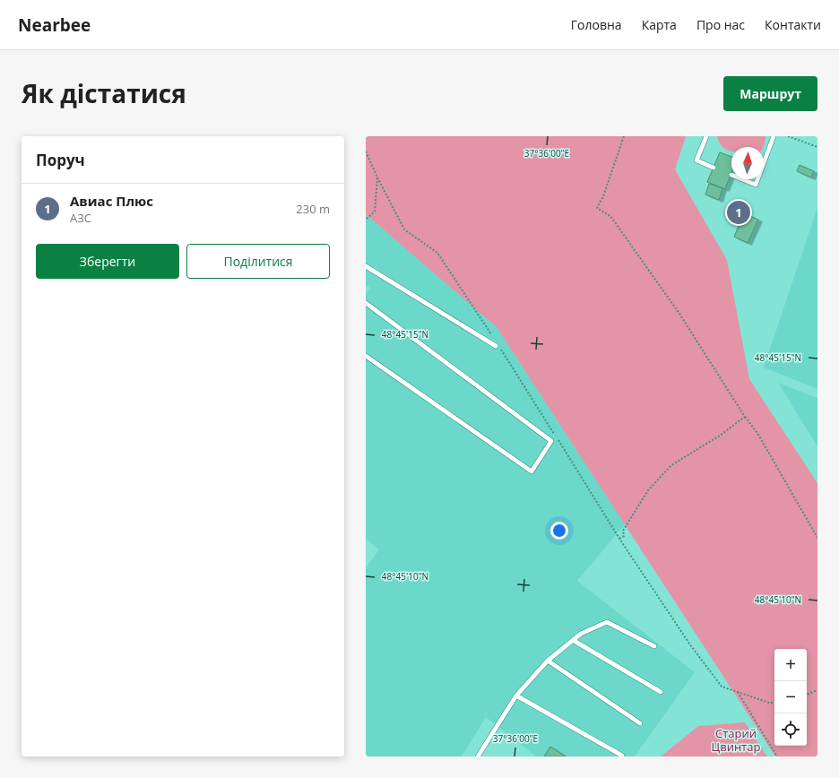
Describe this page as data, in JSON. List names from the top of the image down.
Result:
{
  "parks": ["Старий Цвинтар"],
  "north": "top",
  "page": {
    "header": "Nearbee",
    "nav": [
      "Головна",
      "Карта",
      "Про нас",
      "Контакти"
    ],
    "title": "Як дістатися",
    "buttons": [
      "Маршрут",
      ["Зберегти", "Поділитися"]
    ],
    "heading": "Поруч",
    "list": [
      {
        "mark": "1",
        "name": "Авиас Плюс",
        "note": "АЗС",
        "value": "230 m"
      }
    ],
    "pins": "1",
    "map_buttons": ["+", "−"]
  },
  "coordinates": ["37°36'00\"E", "48°45'15\"N", "48°45'10\"N"]
}
